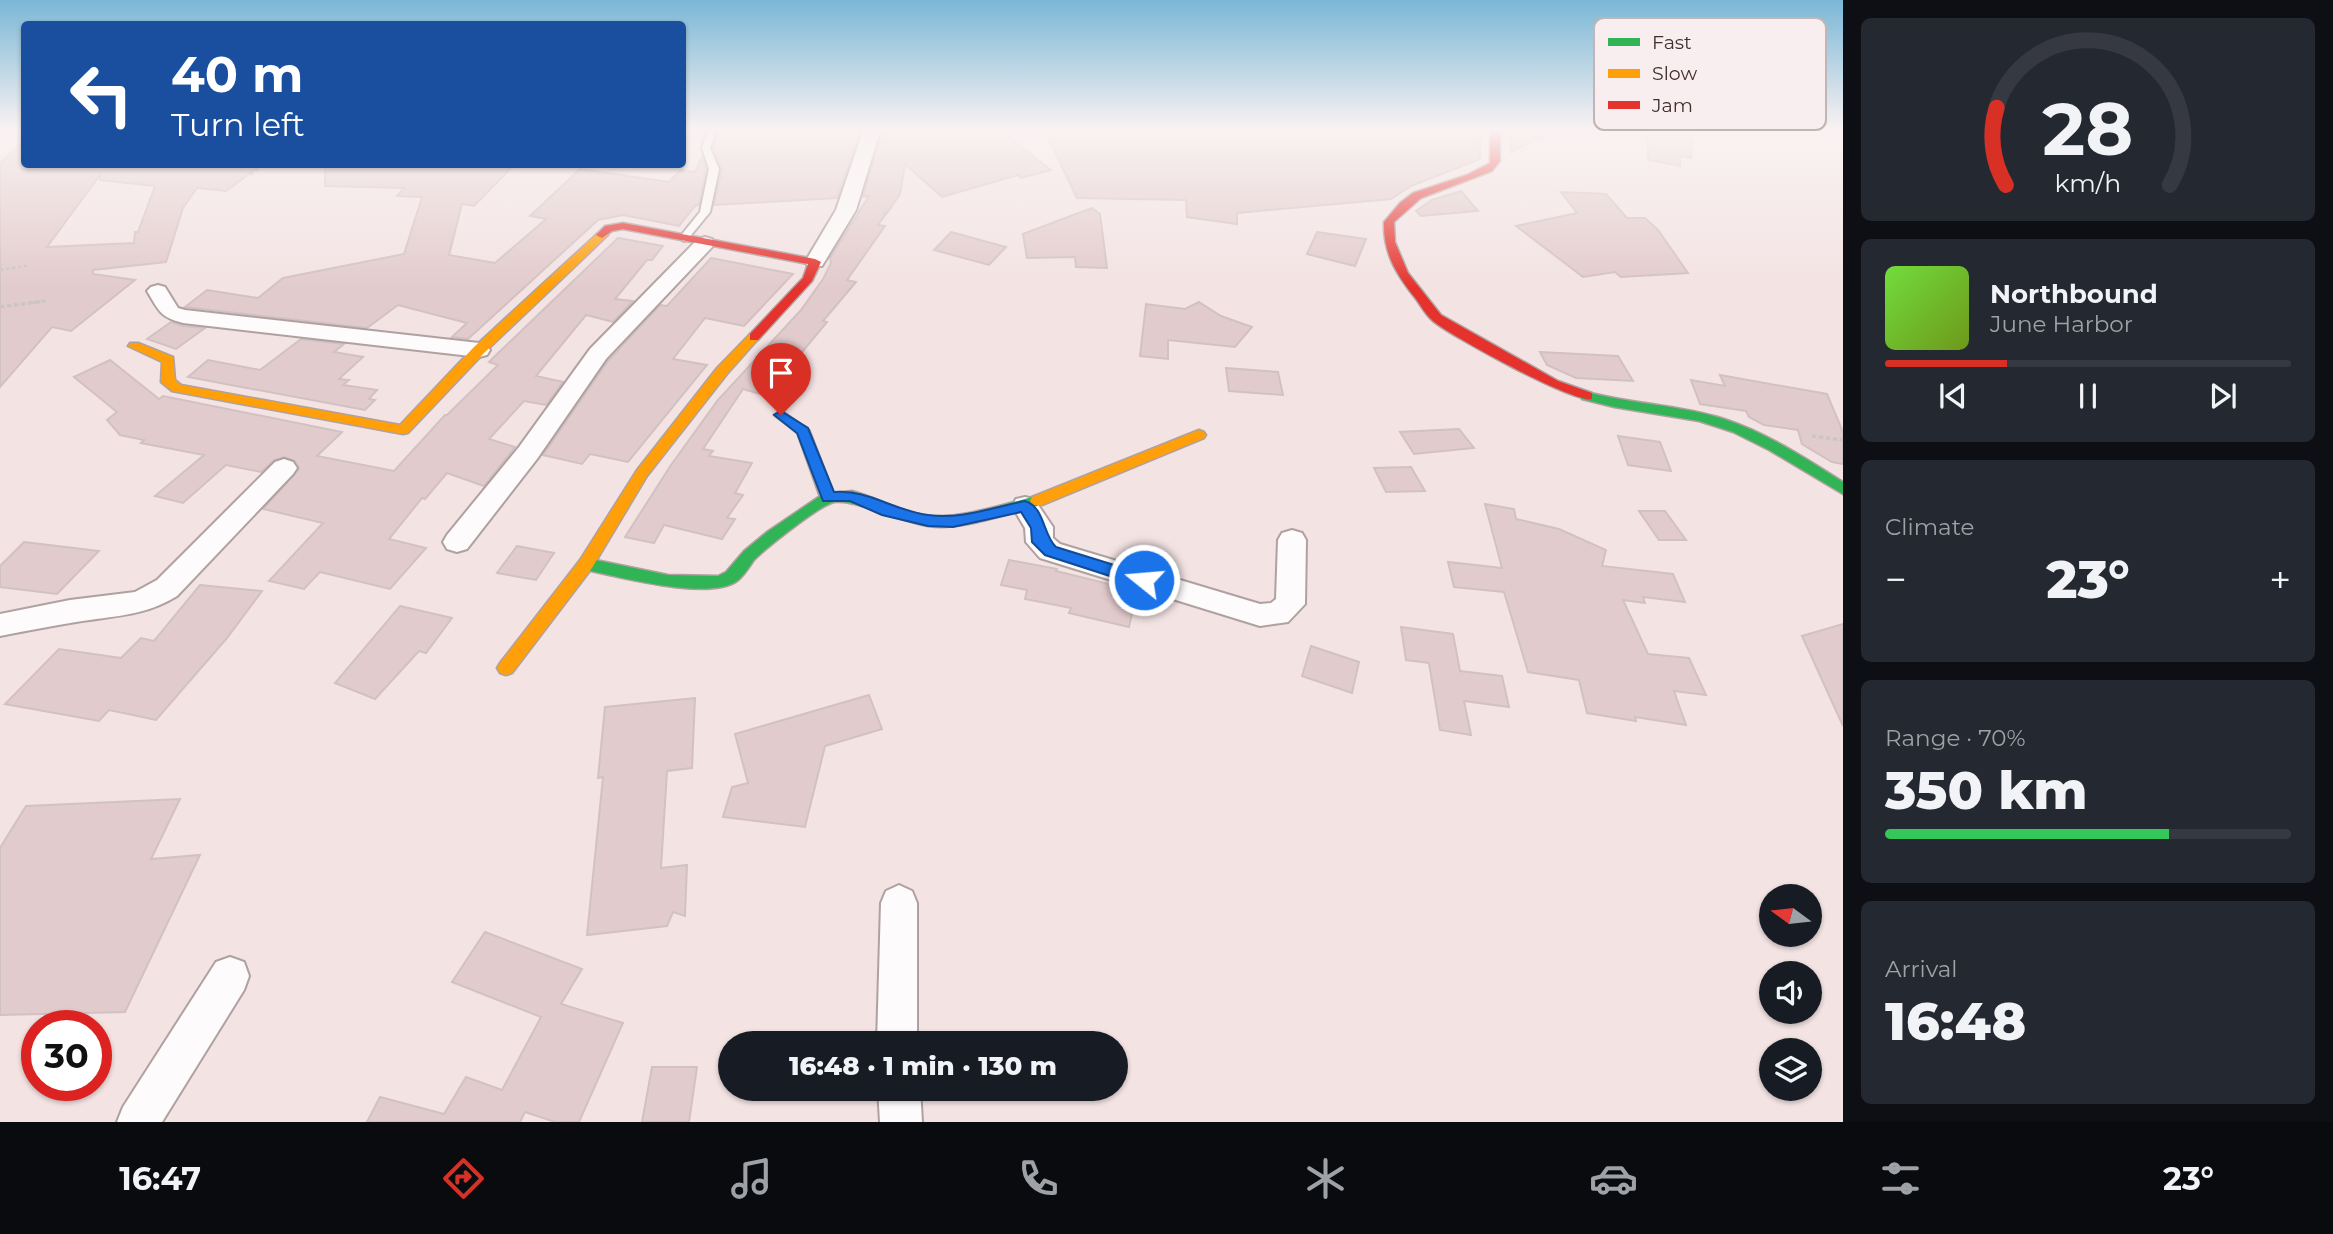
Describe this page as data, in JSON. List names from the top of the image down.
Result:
{
  "legend": ["Fast", "Slow", "Jam"],
  "north": "left",
  "page": {
    "turn": ["40 m", "Turn left"],
    "song": ["Northbound", "June Harbor"],
    "tile": [
      "Climate",
      ["Range · 70%", "350 km"],
      ["Arrival", "16:48"]
    ],
    "heat": ["−", "23°", "+"],
    "limit": "30",
    "trip": "16:48 · 1 min · 130 m",
    "tabs": ["16:47", "23°"],
    "gauge": ["28", "km/h"]
  }
}
